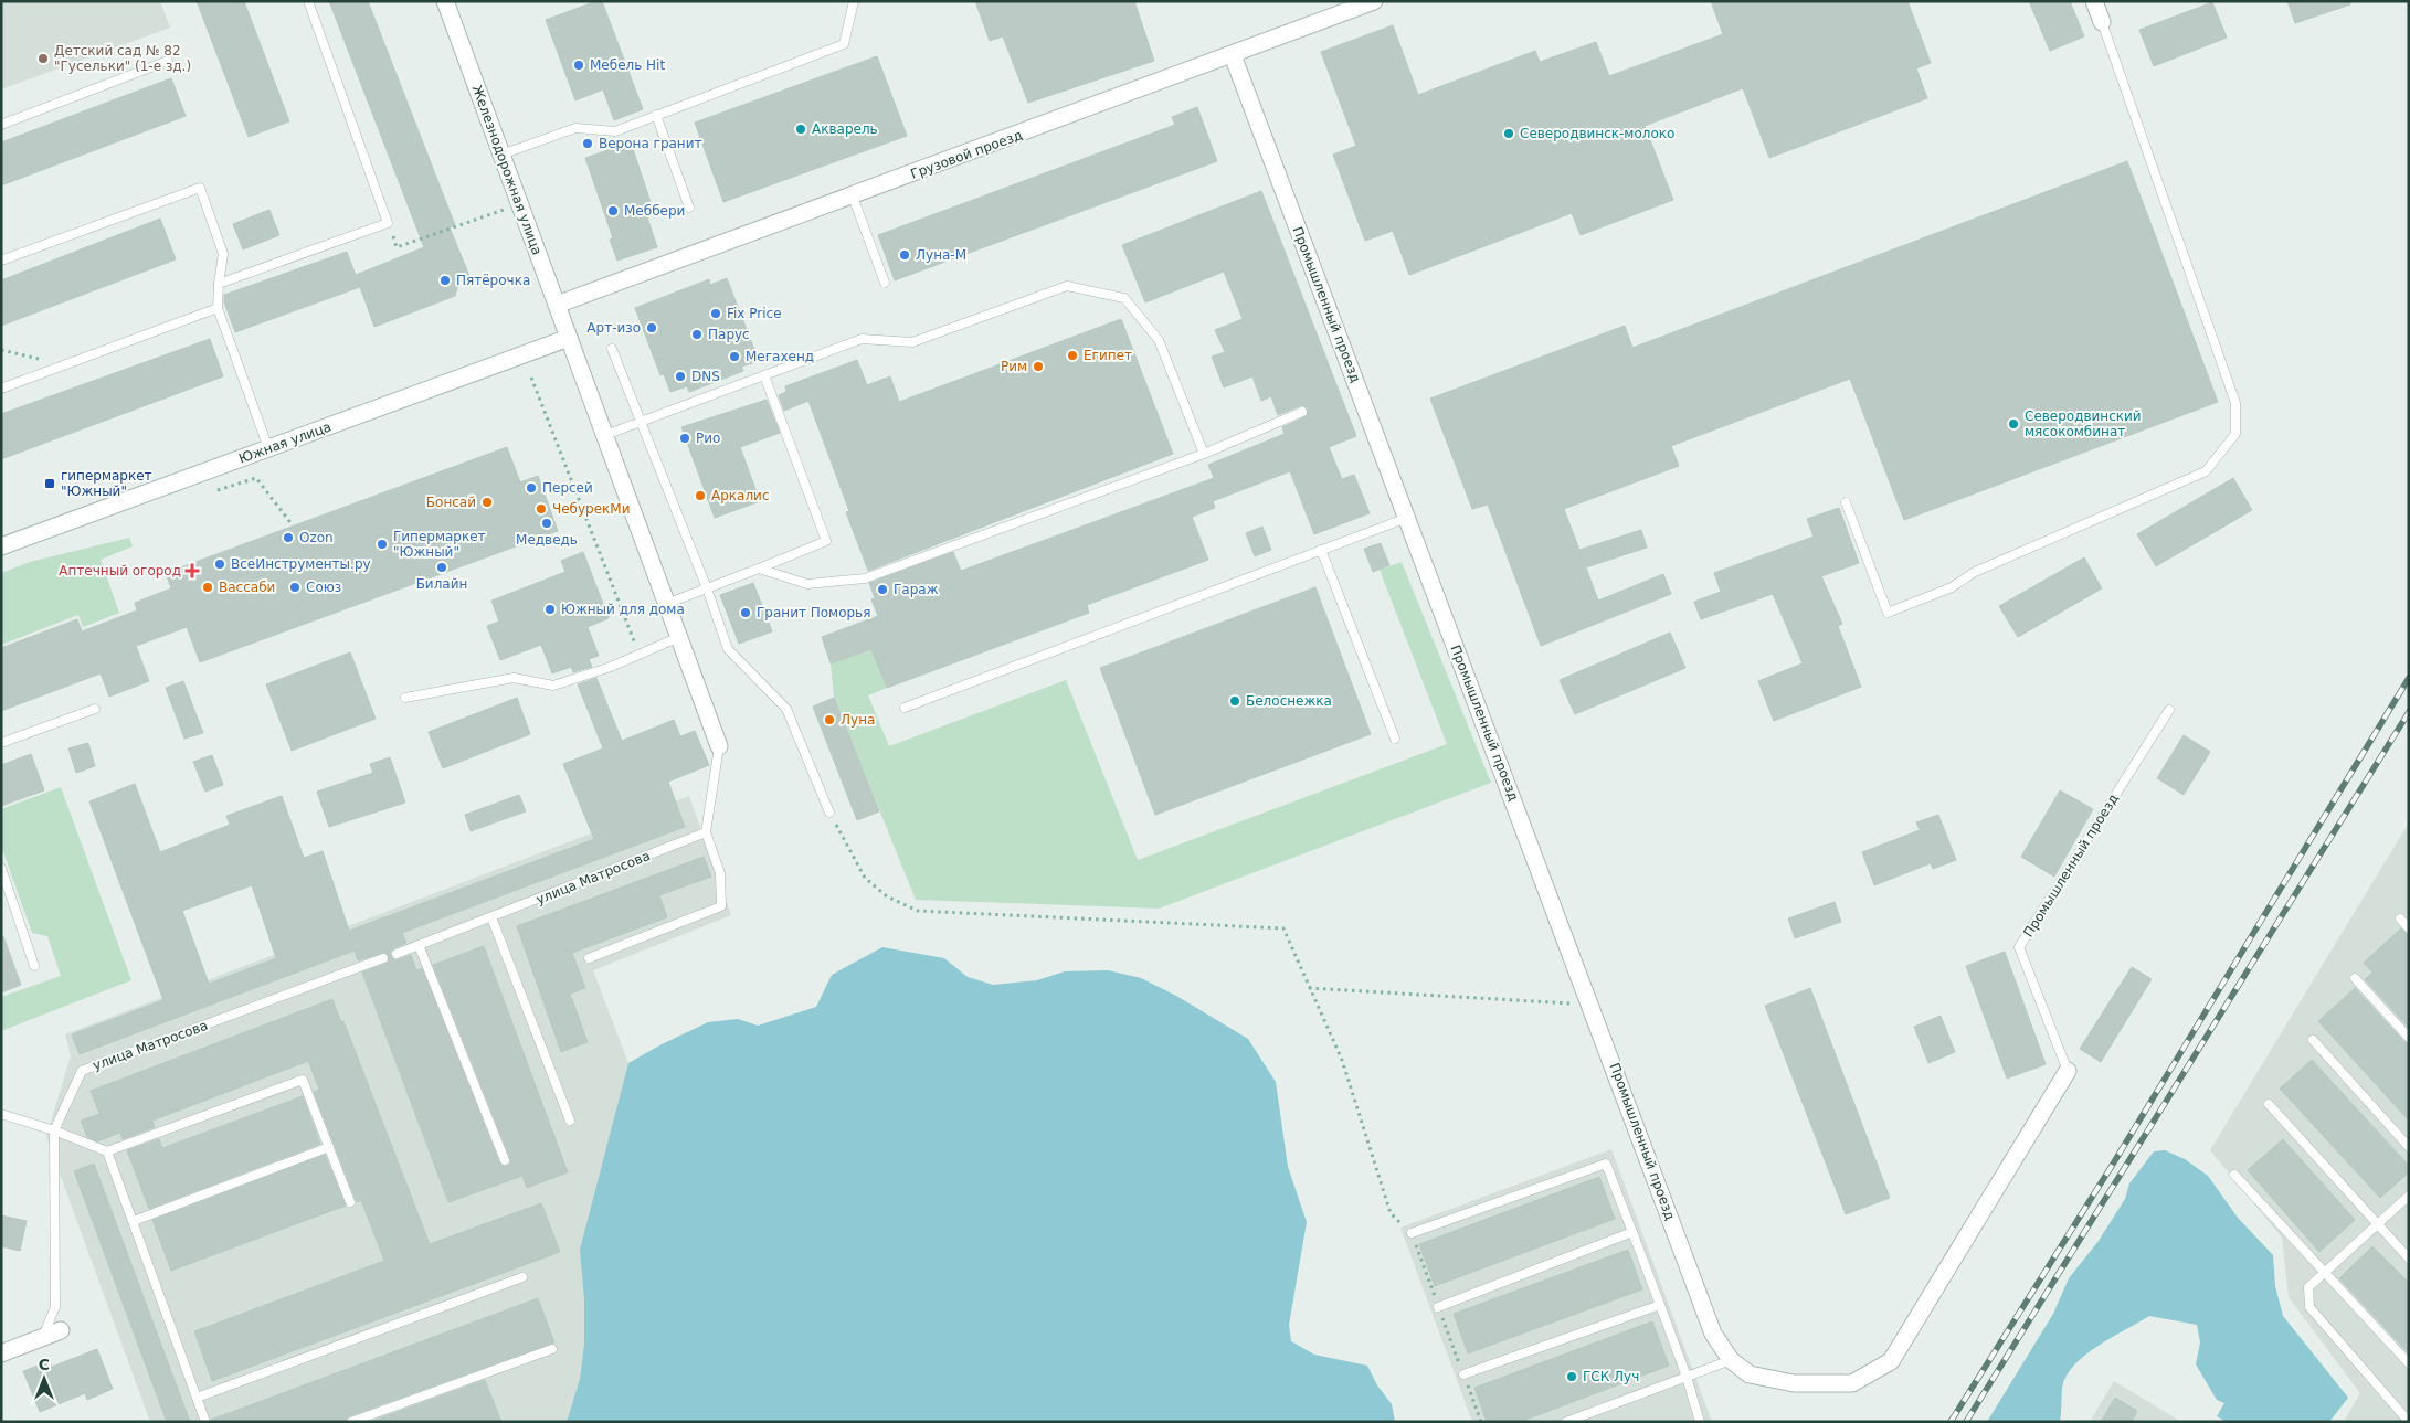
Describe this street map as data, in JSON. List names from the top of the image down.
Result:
{
  "streets": {
    "street": [
      "Грузовой проезд",
      "Железнодорожная улица",
      "Промышленный проезд",
      "Южная улица"
    ],
    "lane": ["улица Матросова"]
  },
  "crossings": [
    ["Грузовой проезд", "Железнодорожная улица"],
    ["Грузовой проезд", "Промышленный проезд"],
    ["Железнодорожная улица", "Южная улица"]
  ],
  "places": {
    "other": [
      "Детский сад № 82 \"Гусельки\" (1-е зд.)",
      "Мебель Hit",
      "Акварель",
      "Северодвинск-молоко",
      "Верона гранит",
      "Меббери",
      "Луна-М",
      "Пятёрочка",
      "Fix Price",
      "Арт-изо",
      "Парус",
      "Египет",
      "Мегахенд",
      "Рим",
      "DNS",
      "Северодвинский мясокомбинат",
      "Рио",
      "Персей",
      "Аркалис",
      "Бонсай",
      "ЧебурекМи",
      "Медведь",
      "Ozon",
      "Гипермаркет \"Южный\"",
      "ВсеИнструменты.ру",
      "Билайн",
      "Вассаби",
      "Союз",
      "Гараж",
      "Южный для дома",
      "Гранит Поморья",
      "Белоснежка",
      "Луна",
      "ГСК Луч"
    ],
    "transit": ["гипермаркет \"Южный\""],
    "health": ["Аптечный огород"]
  },
  "north": "top"
}
